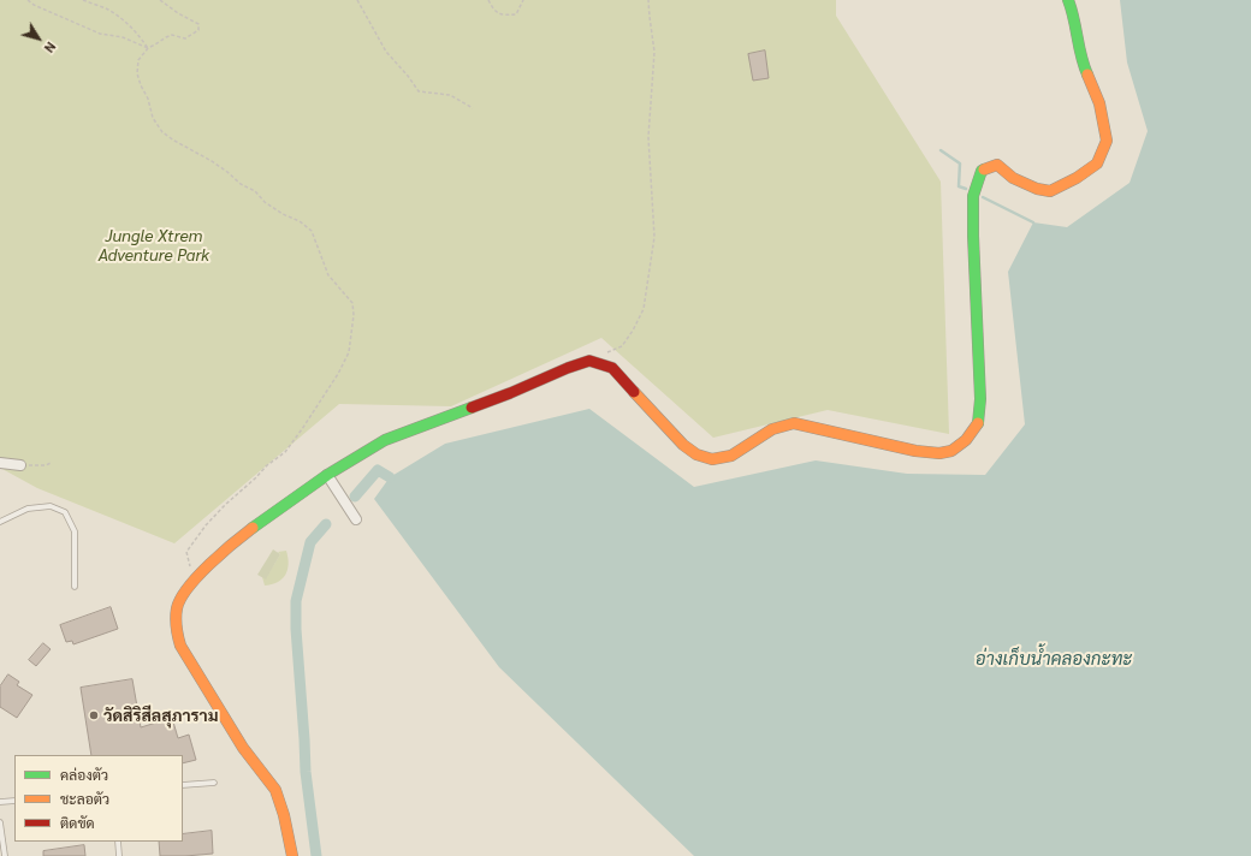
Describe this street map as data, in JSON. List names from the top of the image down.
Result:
{
  "water": ["อ่างเก็บน้ำคลองกะทะ"],
  "parks": ["Jungle Xtrem Adventure Park"],
  "places": ["วัดสิริสีลสุภาราม"],
  "legend": ["คล่องตัว", "ชะลอตัว", "ติดขัด"],
  "north": "bottom right"
}
